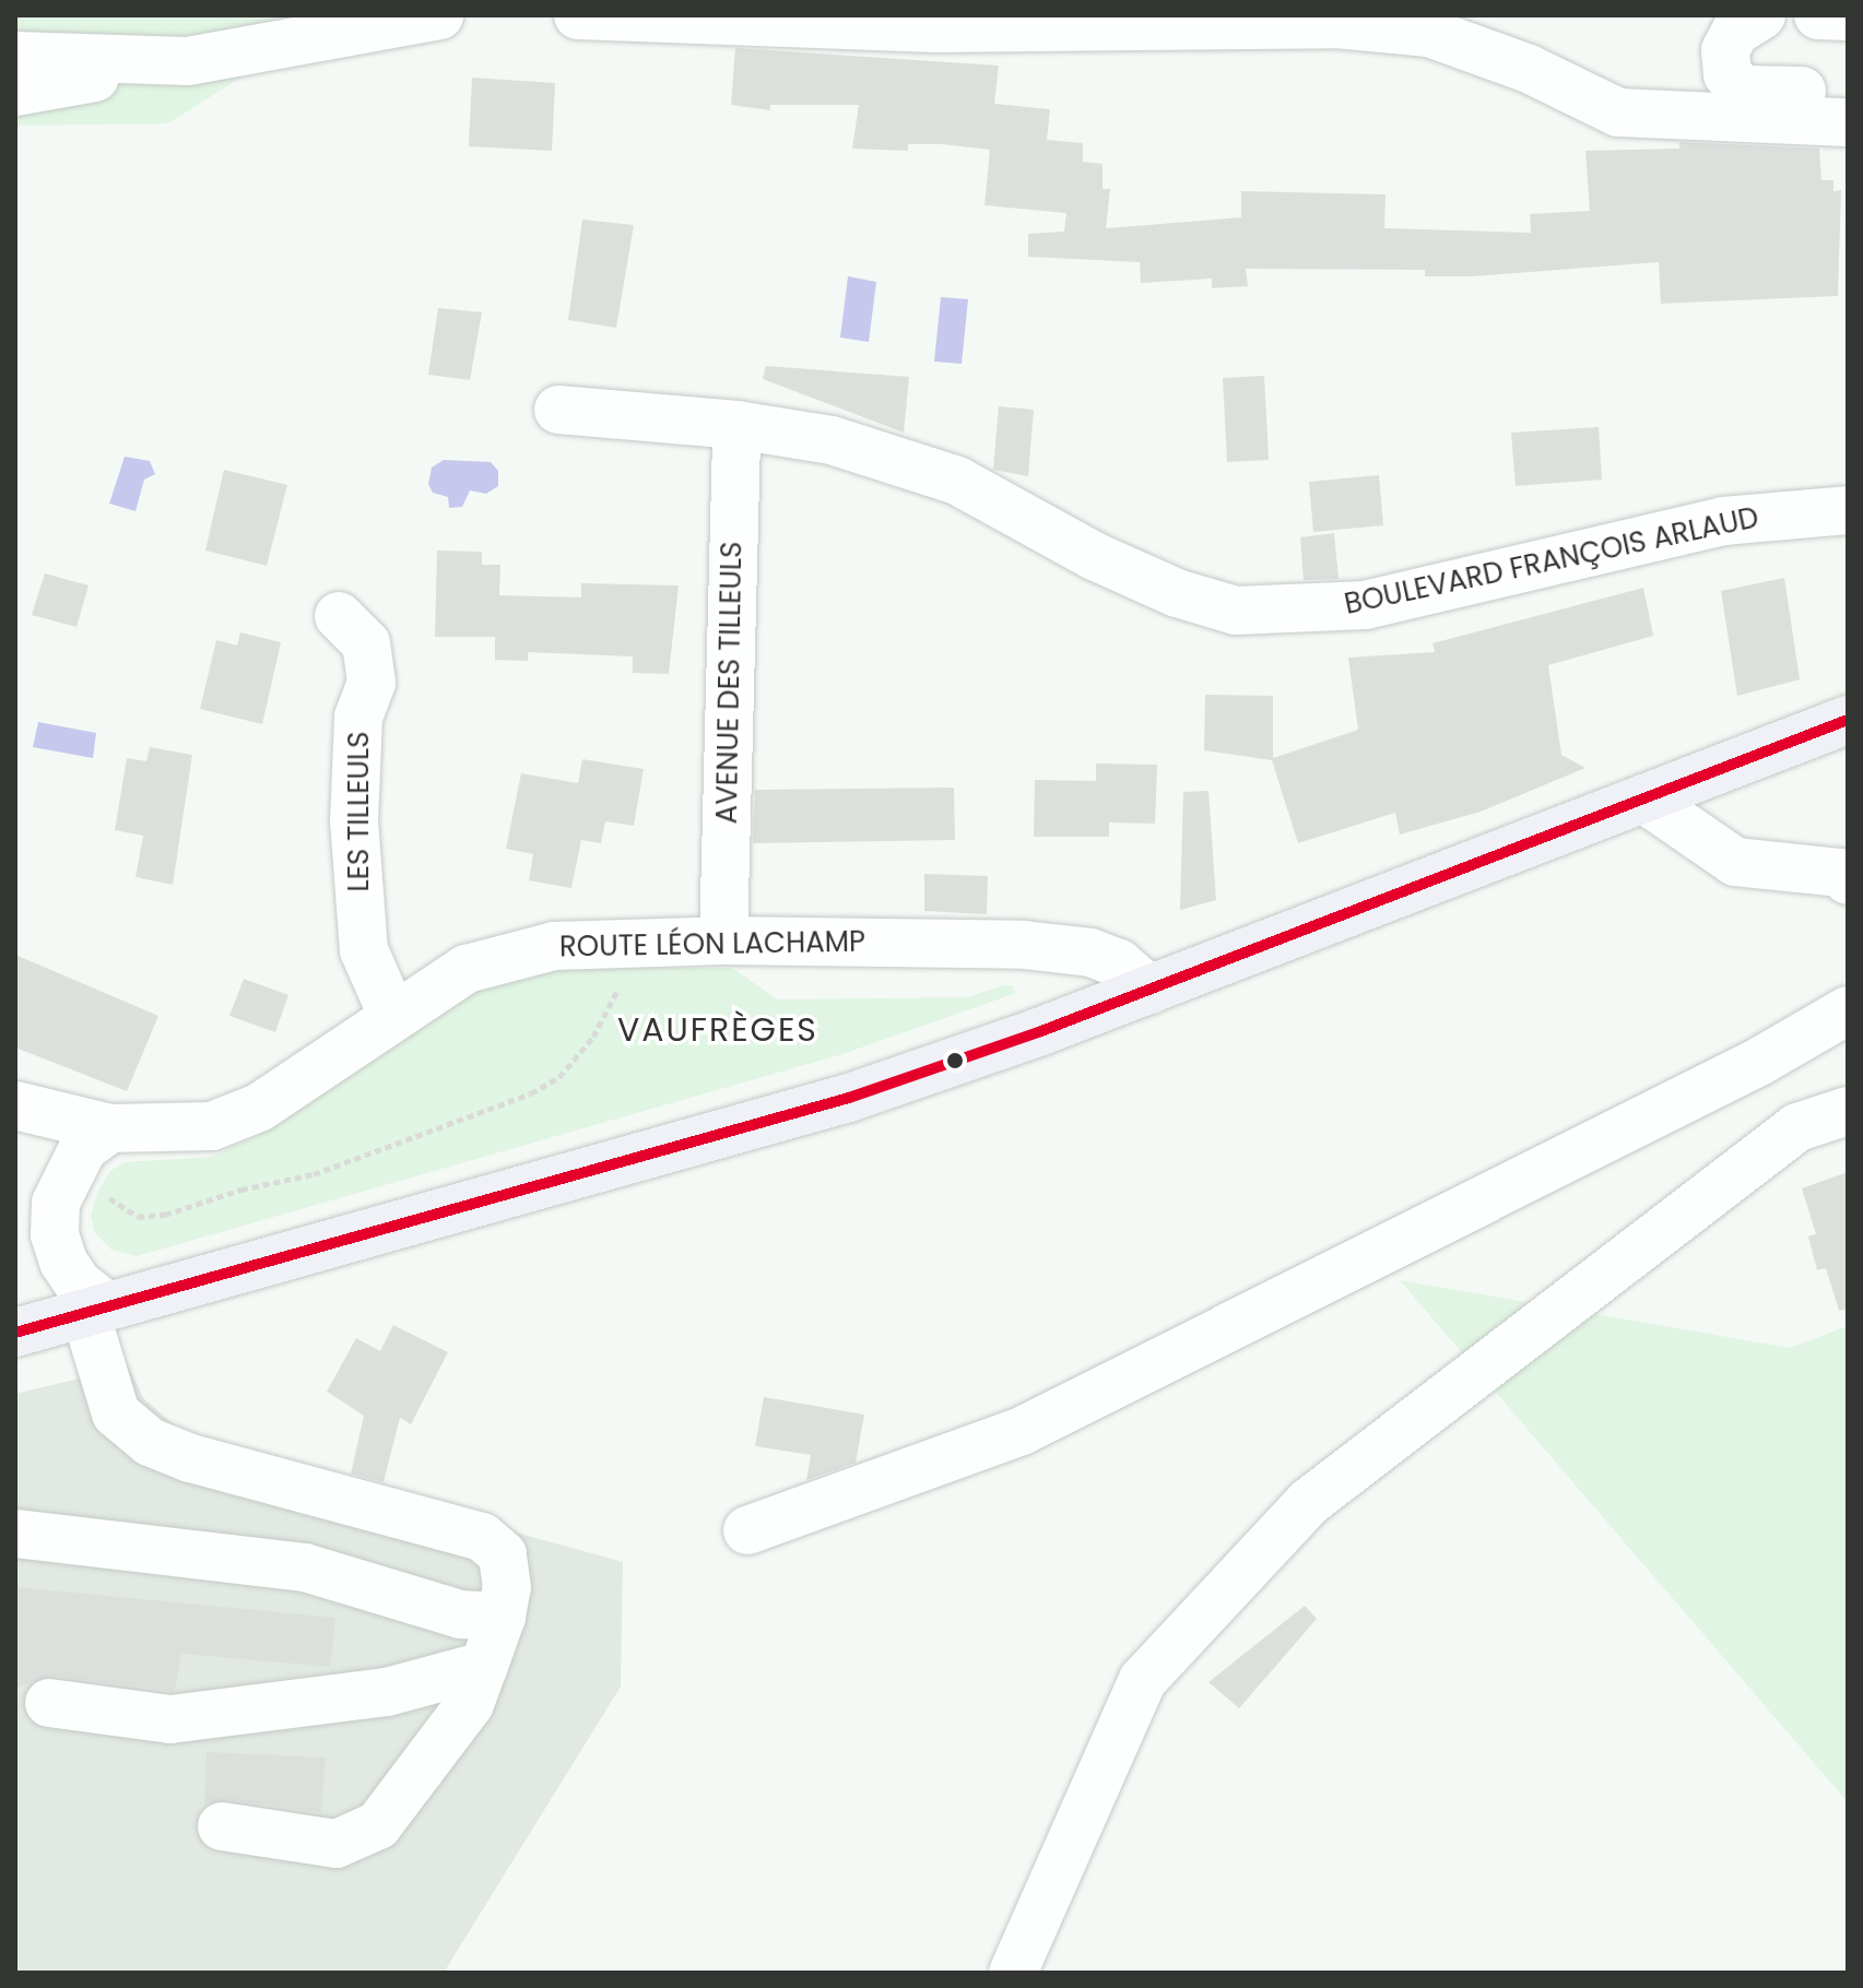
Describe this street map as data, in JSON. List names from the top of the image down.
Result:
{
  "streets": {
    "street": [
      "BOULEVARD FRANÇOIS ARLAUD",
      "AVENUE DES TILLEULS",
      "LES TILLEULS",
      "ROUTE LÉON LACHAMP"
    ]
  },
  "crossings": [
    ["BOULEVARD FRANÇOIS ARLAUD", "AVENUE DES TILLEULS"],
    ["AVENUE DES TILLEULS", "ROUTE LÉON LACHAMP"],
    ["LES TILLEULS", "ROUTE LÉON LACHAMP"]
  ],
  "districts": ["VAUFRÈGES"]
}
